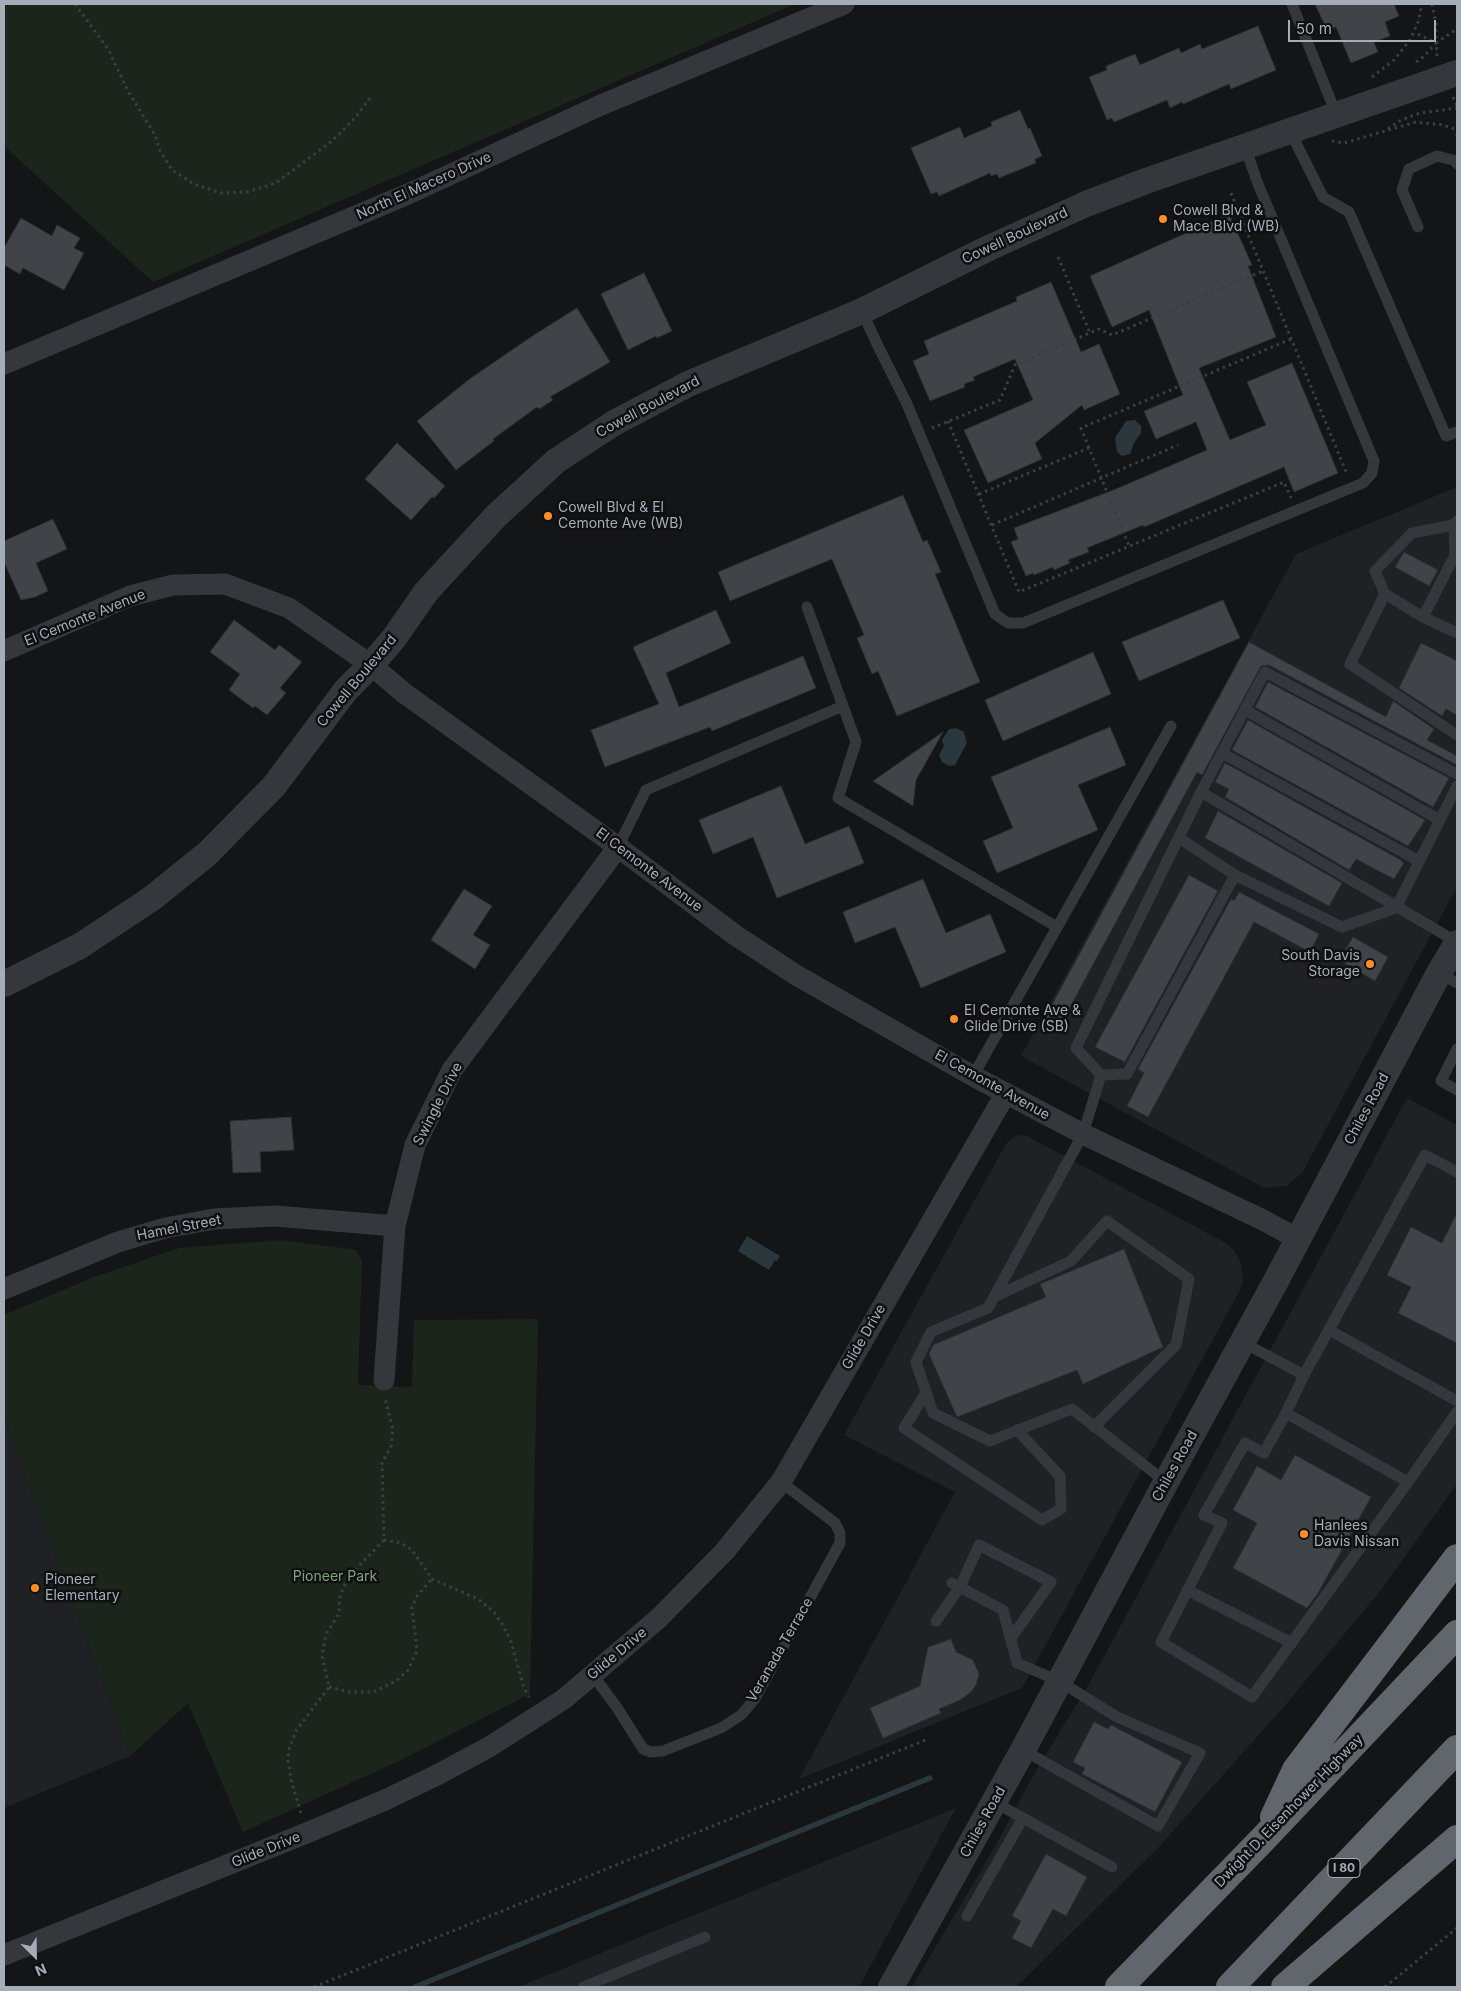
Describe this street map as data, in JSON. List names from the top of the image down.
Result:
{
  "streets": {
    "highway": ["Dwight D. Eisenhower Highway", "I 80"],
    "street": [
      "North El Macero Drive",
      "Cowell Boulevard",
      "El Cemonte Avenue",
      "Swingle Drive",
      "Chiles Road",
      "Hamel Street",
      "Glide Drive"
    ],
    "lane": ["Veranada Terrace"]
  },
  "crossings": [
    ["Cowell Boulevard", "El Cemonte Avenue"],
    ["El Cemonte Avenue", "Swingle Drive"],
    ["El Cemonte Avenue", "Chiles Road"],
    ["El Cemonte Avenue", "Glide Drive"],
    ["Swingle Drive", "Hamel Street"],
    ["Glide Drive", "Veranada Terrace"]
  ],
  "parks": ["Pioneer Park"],
  "places": [
    "Cowell Blvd & Mace Blvd (WB)",
    "Cowell Blvd & El Cemonte Ave (WB)",
    "South Davis Storage",
    "El Cemonte Ave & Glide Drive (SB)",
    "Hanlees Davis Nissan",
    "Pioneer Elementary"
  ],
  "scale_bar": "50 m",
  "north": "bottom right"
}
